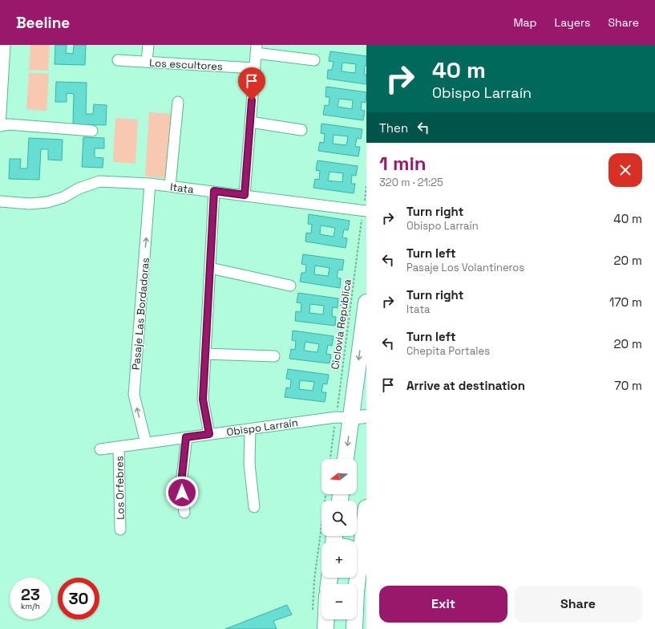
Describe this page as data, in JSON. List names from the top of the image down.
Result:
{
  "streets": {
    "street": [
      "Los escultores",
      "Itata",
      "Pasaje Las Bordadoras",
      "Obispo Larraín",
      "Los Orfebres"
    ],
    "path": ["Ciclovía República"]
  },
  "crossings": [
    ["Itata", "Pasaje Las Bordadoras"],
    ["Itata", "Ciclovía República"],
    ["Pasaje Las Bordadoras", "Obispo Larraín"],
    ["Ciclovía República", "Obispo Larraín"],
    ["Obispo Larraín", "Los Orfebres"]
  ],
  "north": "left",
  "page": {
    "header": "Beeline",
    "nav": ["Map", "Layers", "Share"],
    "turn": ["40 m", "Obispo Larraín"],
    "then": "Then",
    "heading": ["1 min", "320 m · 21:25"],
    "list": [
      {
        "name": "Turn right",
        "note": "Obispo Larraín",
        "value": "40 m"
      },
      {
        "name": "Turn left",
        "note": "Pasaje Los Volantineros",
        "value": "20 m"
      },
      {
        "name": "Turn right",
        "note": "Itata",
        "value": "170 m"
      },
      {
        "name": "Turn left",
        "note": "Chepita Portales",
        "value": "20 m"
      },
      {
        "name": "Arrive at destination",
        "value": "70 m"
      }
    ],
    "map_buttons": ["+", "−"],
    "speed": "23 km/h",
    "limit": "30",
    "buttons": ["Exit", "Share"]
  }
}
